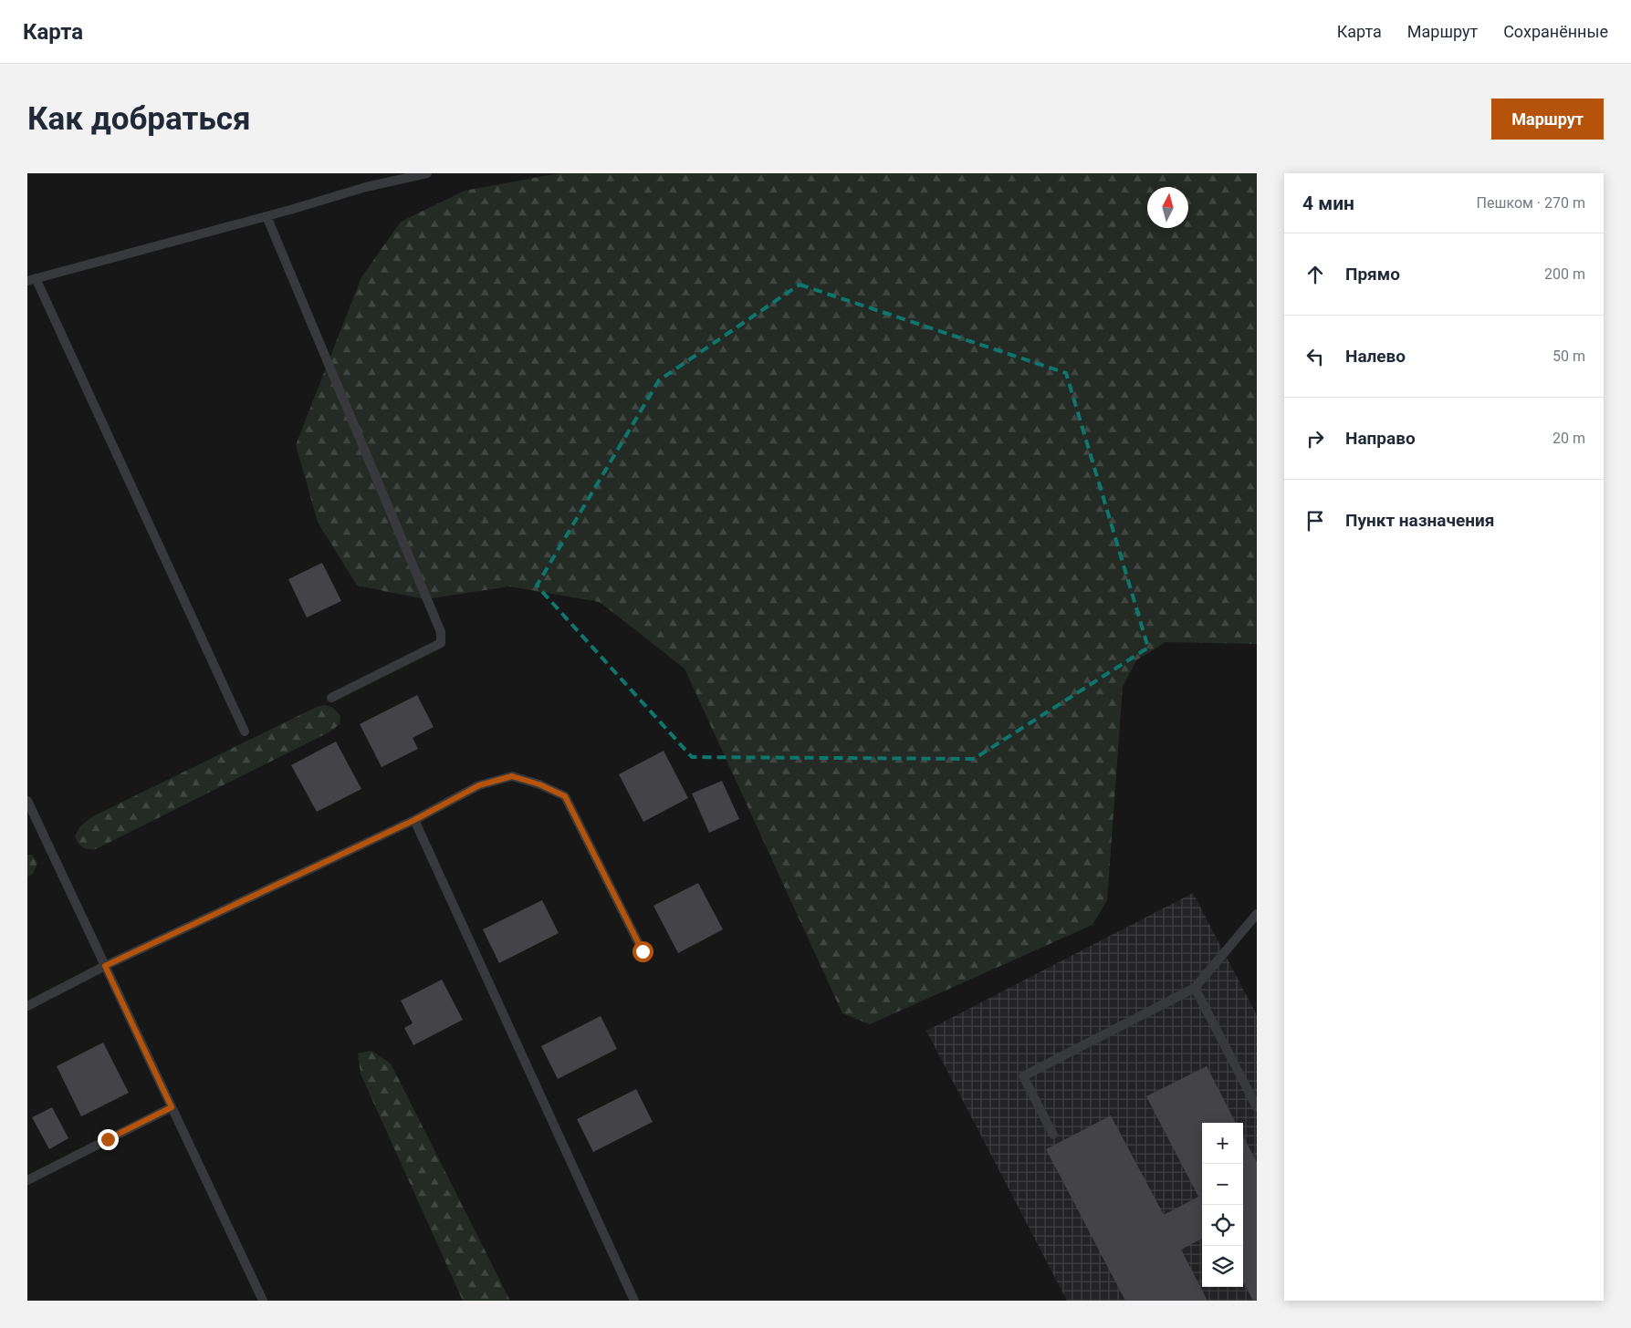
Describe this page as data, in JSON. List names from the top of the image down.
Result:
{
  "north": "top",
  "page": {
    "header": "Карта",
    "nav": ["Карта", "Маршрут", "Сохранённые"],
    "buttons": "Маршрут",
    "title": "Как добраться",
    "heading": ["4 мин", "Пешком · 270 m"],
    "list": [
      ["Прямо", "200 m"],
      ["Налево", "50 m"],
      ["Направо", "20 m"],
      "Пункт назначения"
    ],
    "map_buttons": ["+", "−"]
  }
}
